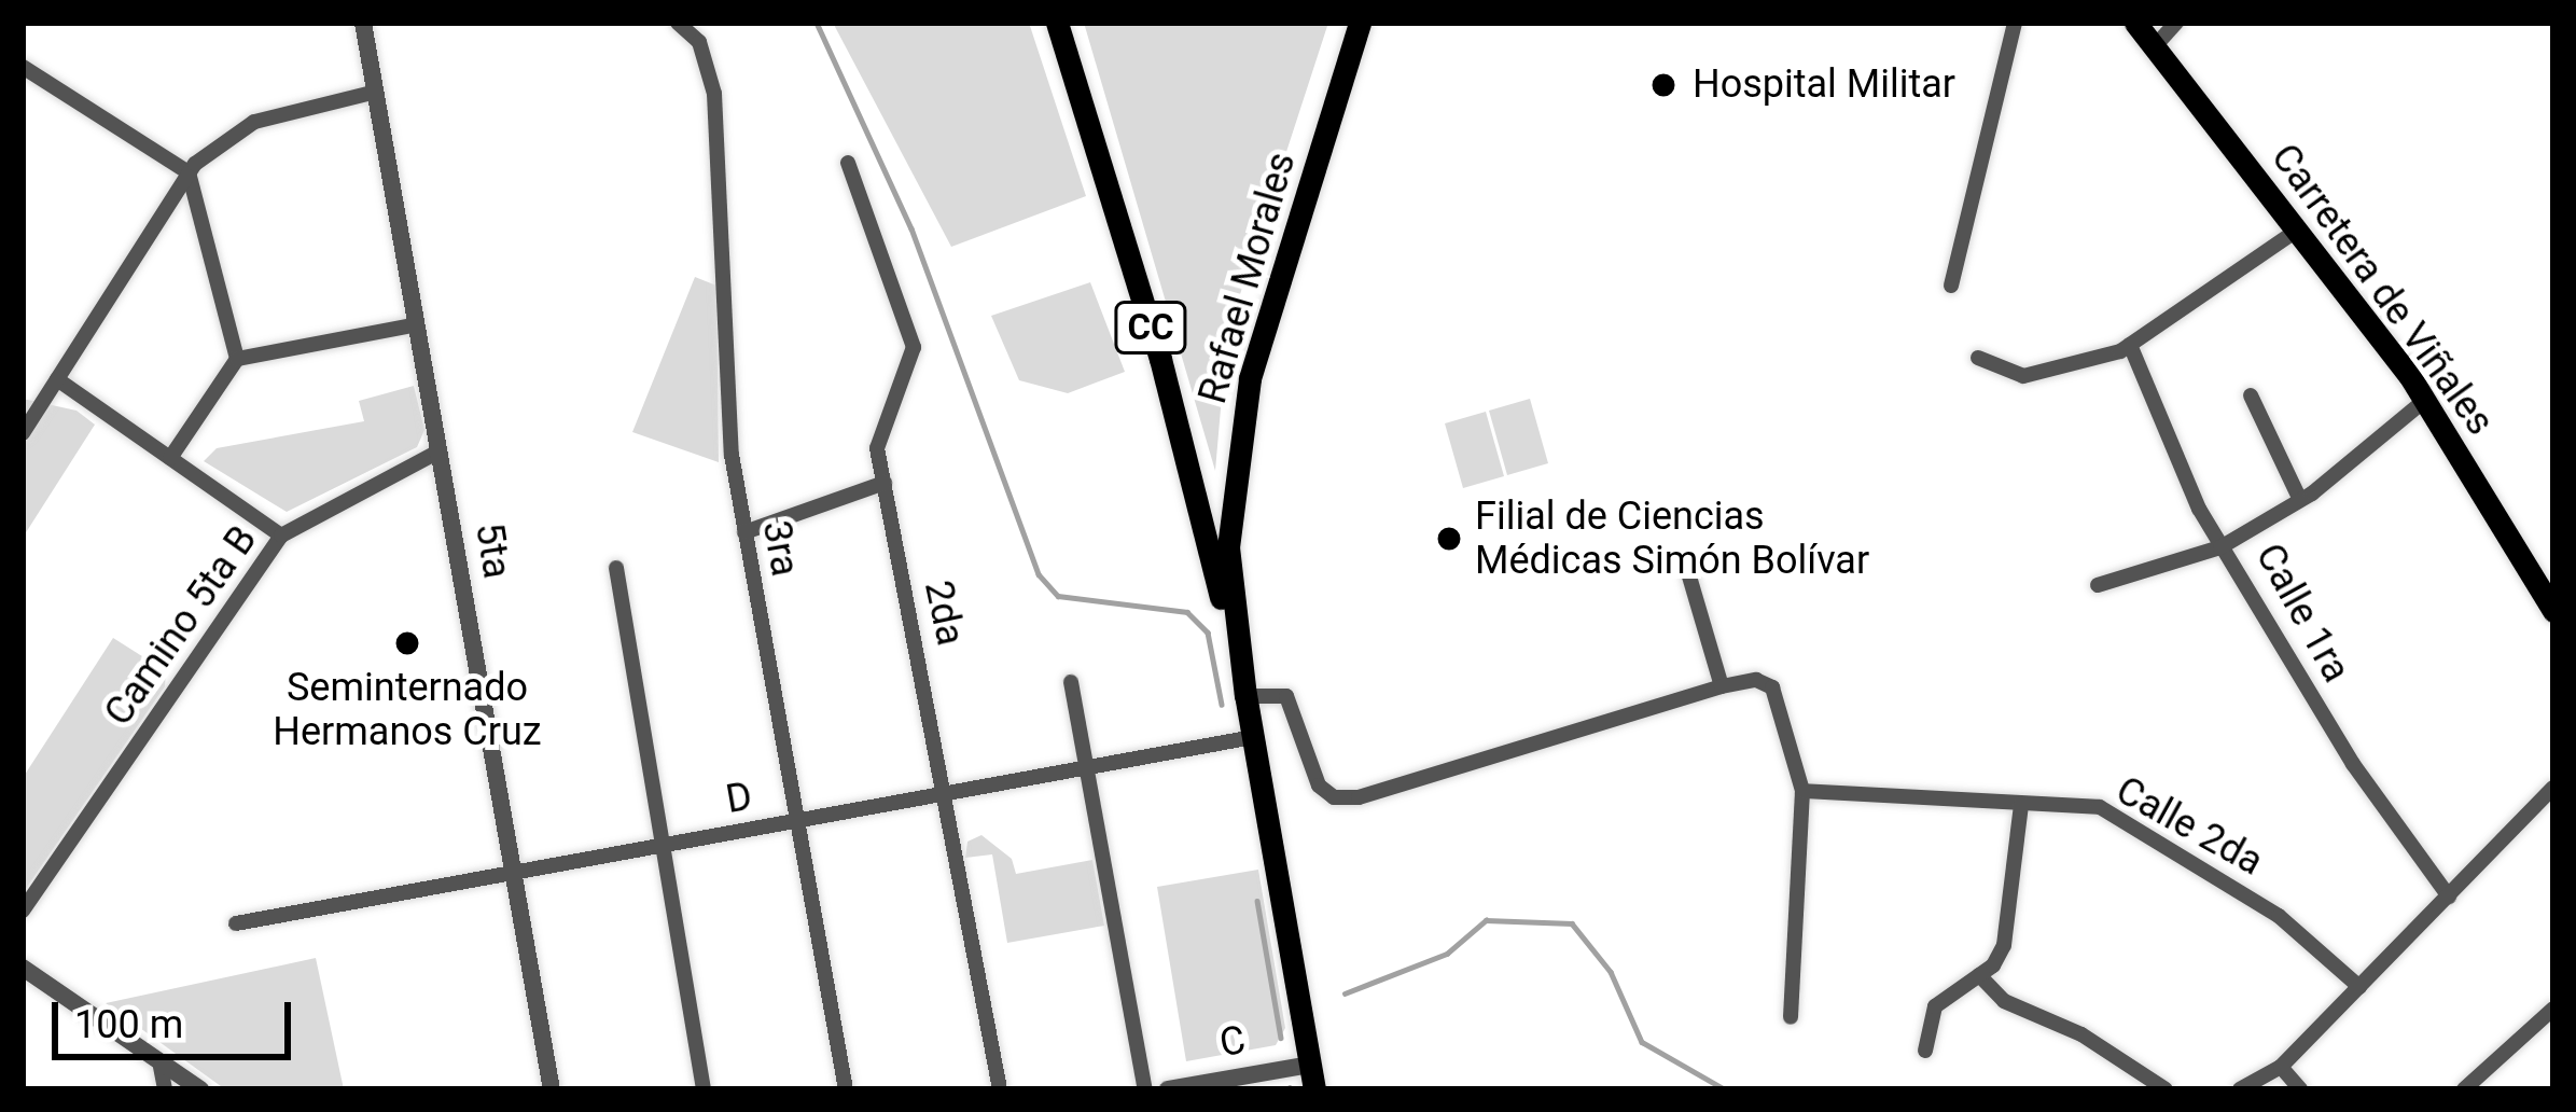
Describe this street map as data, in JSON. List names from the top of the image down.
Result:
{
  "streets": {
    "main road": ["Rafael Morales", "Carretera de Viñales", "CC"],
    "street": [
      "3ra",
      "5ta",
      "2da",
      "Calle 1ra",
      "Camino 5ta B",
      "D",
      "Calle 2da",
      "C"
    ]
  },
  "crossings": [
    ["Rafael Morales", "CC"],
    ["CC", "D"],
    ["CC", "C"],
    ["3ra", "D"],
    ["5ta", "Camino 5ta B"],
    ["5ta", "D"],
    ["2da", "D"]
  ],
  "places": ["Hospital Militar", "Filial de Ciencias Médicas Simón Bolívar", "Seminternado Hermanos Cruz"],
  "scale_bar": "100 m"
}
